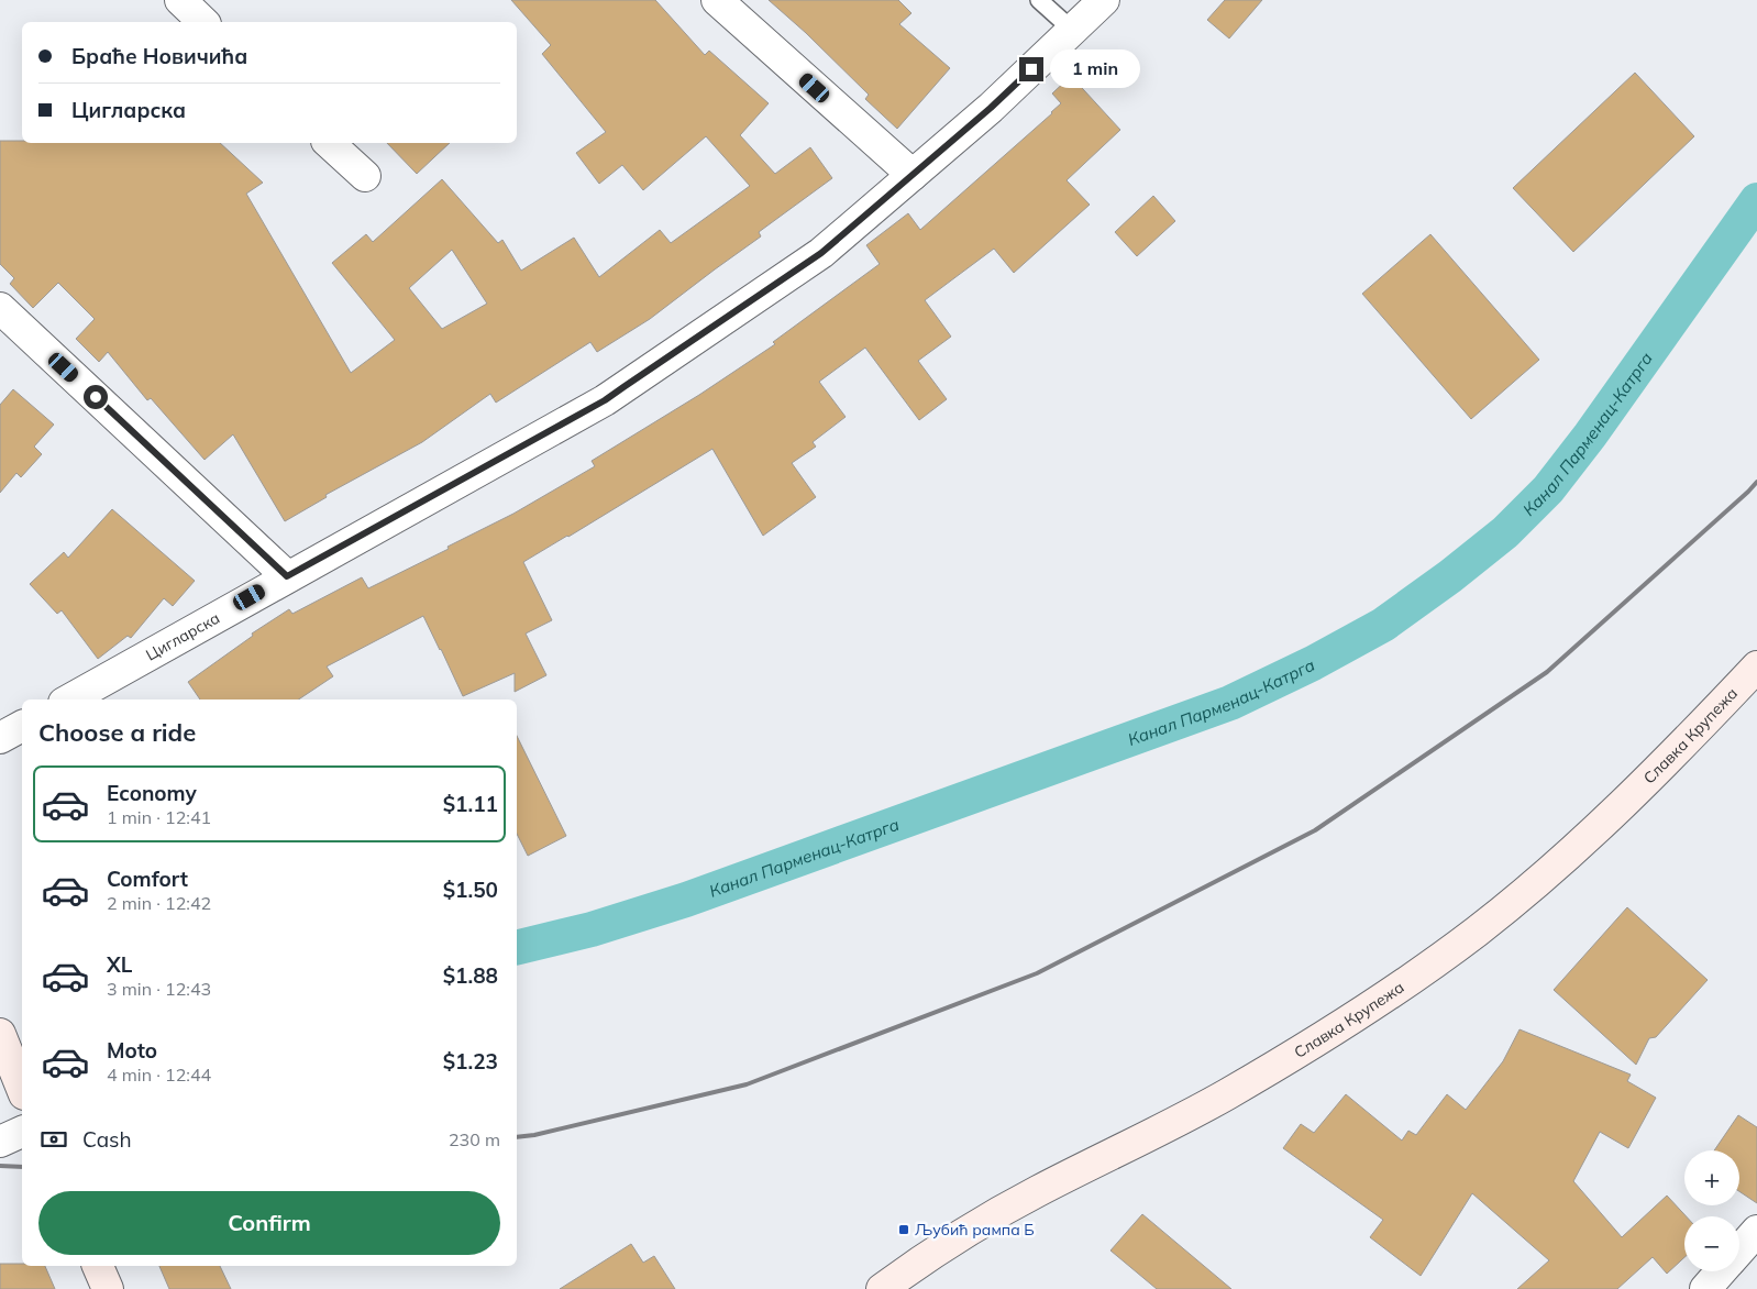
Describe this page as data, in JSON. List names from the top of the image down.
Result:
{
  "streets": {
    "main road": ["Славка Крупежа"],
    "street": ["Цигларска"]
  },
  "water": ["Канал Парменац-Катрга"],
  "places": {
    "transit": ["Љубић рампа Б"]
  },
  "page": {
    "banner": ["Браће Новичића", "Цигларска"],
    "bubble": "1 min",
    "heading": "Choose a ride",
    "list": [
      {
        "name": "Economy",
        "note": "1 min · 12:41",
        "value": "$1.11"
      },
      {
        "name": "Comfort",
        "note": "2 min · 12:42",
        "value": "$1.50"
      },
      {
        "name": "XL",
        "note": "3 min · 12:43",
        "value": "$1.88"
      },
      {
        "name": "Moto",
        "note": "4 min · 12:44",
        "value": "$1.23"
      }
    ],
    "pay": ["Cash", "230 m"],
    "map_buttons": ["+", "−"],
    "buttons": "Confirm"
  }
}
